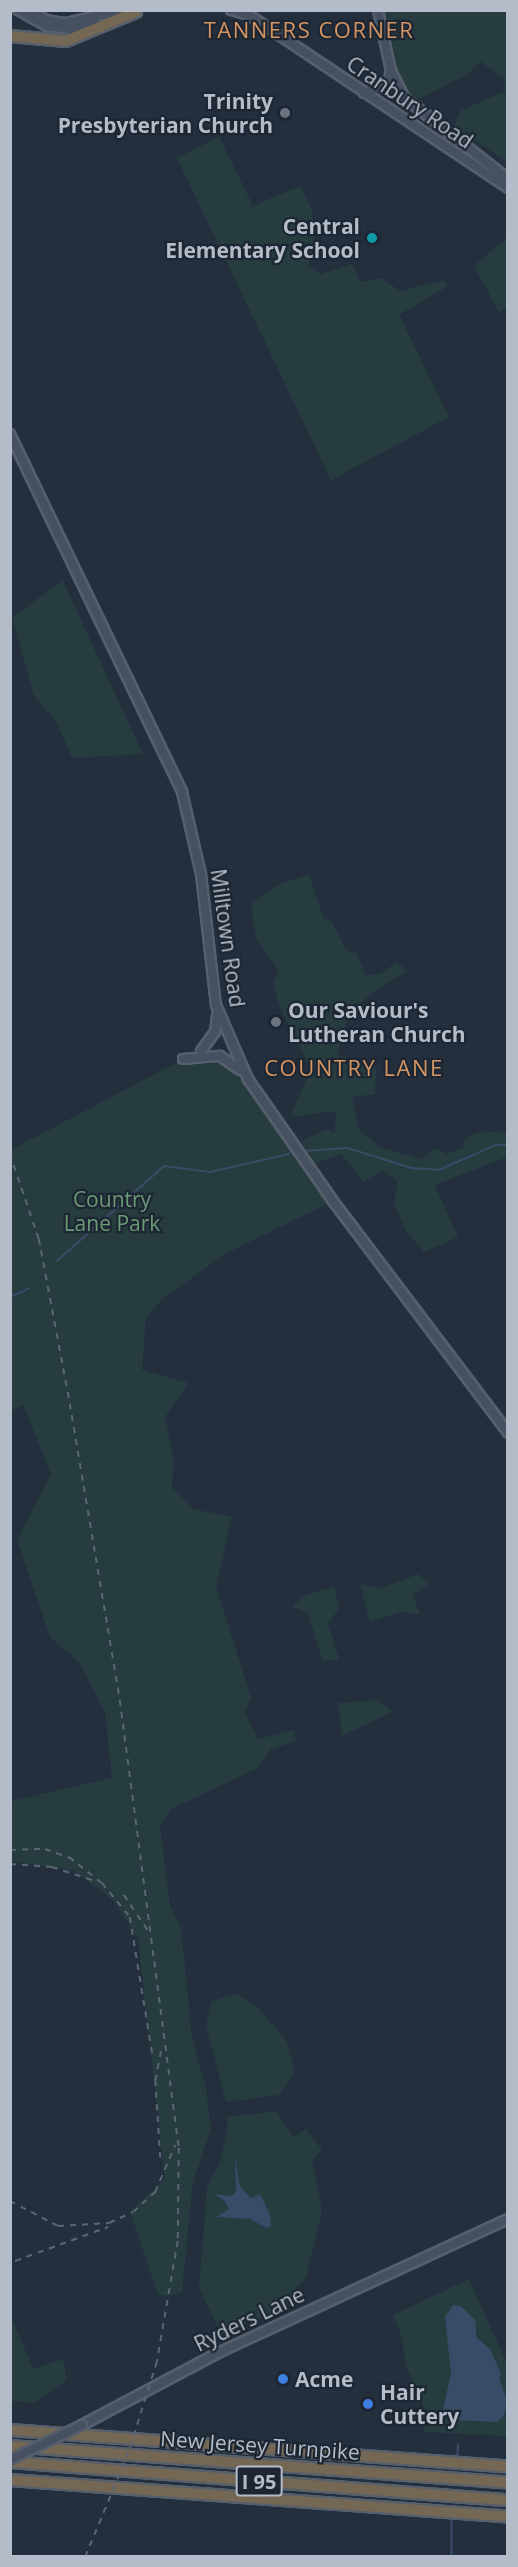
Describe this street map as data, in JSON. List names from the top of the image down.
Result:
{
  "streets": {
    "highway": ["New Jersey Turnpike", "I 95"],
    "main road": ["Cranbury Road", "Milltown Road", "Ryders Lane"]
  },
  "crossings": [
    ["Ryders Lane", "New Jersey Turnpike"]
  ],
  "districts": ["TANNERS CORNER", "COUNTRY LANE"],
  "parks": ["Country Lane Park"],
  "places": [
    "Trinity Presbyterian Church",
    "Central Elementary School",
    "Our Saviour's Lutheran Church",
    "Acme",
    "Hair Cuttery"
  ]
}
